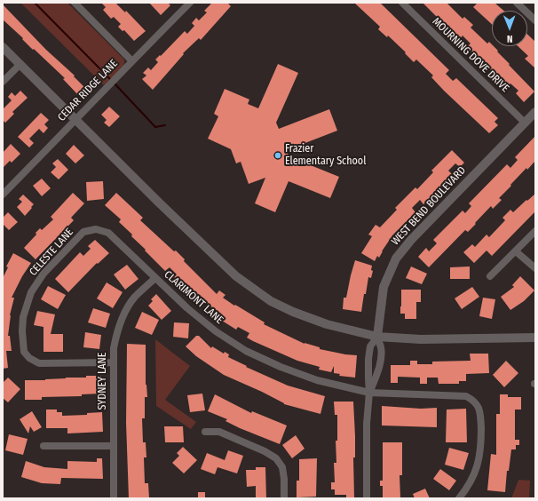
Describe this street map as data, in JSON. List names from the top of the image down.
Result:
{
  "streets": {
    "street": [
      "MOURNING DOVE DRIVE",
      "CEDAR RIDGE LANE",
      "WEST BEND BOULEVARD",
      "CELESTE LANE",
      "CLARIMONT LANE",
      "SYDNEY LANE"
    ]
  },
  "crossings": [
    ["MOURNING DOVE DRIVE", "WEST BEND BOULEVARD"],
    ["WEST BEND BOULEVARD", "CLARIMONT LANE"],
    ["CELESTE LANE", "CLARIMONT LANE"],
    ["CELESTE LANE", "SYDNEY LANE"],
    ["CLARIMONT LANE", "SYDNEY LANE"]
  ],
  "places": ["Frazier Elementary School"],
  "north": "bottom"
}
